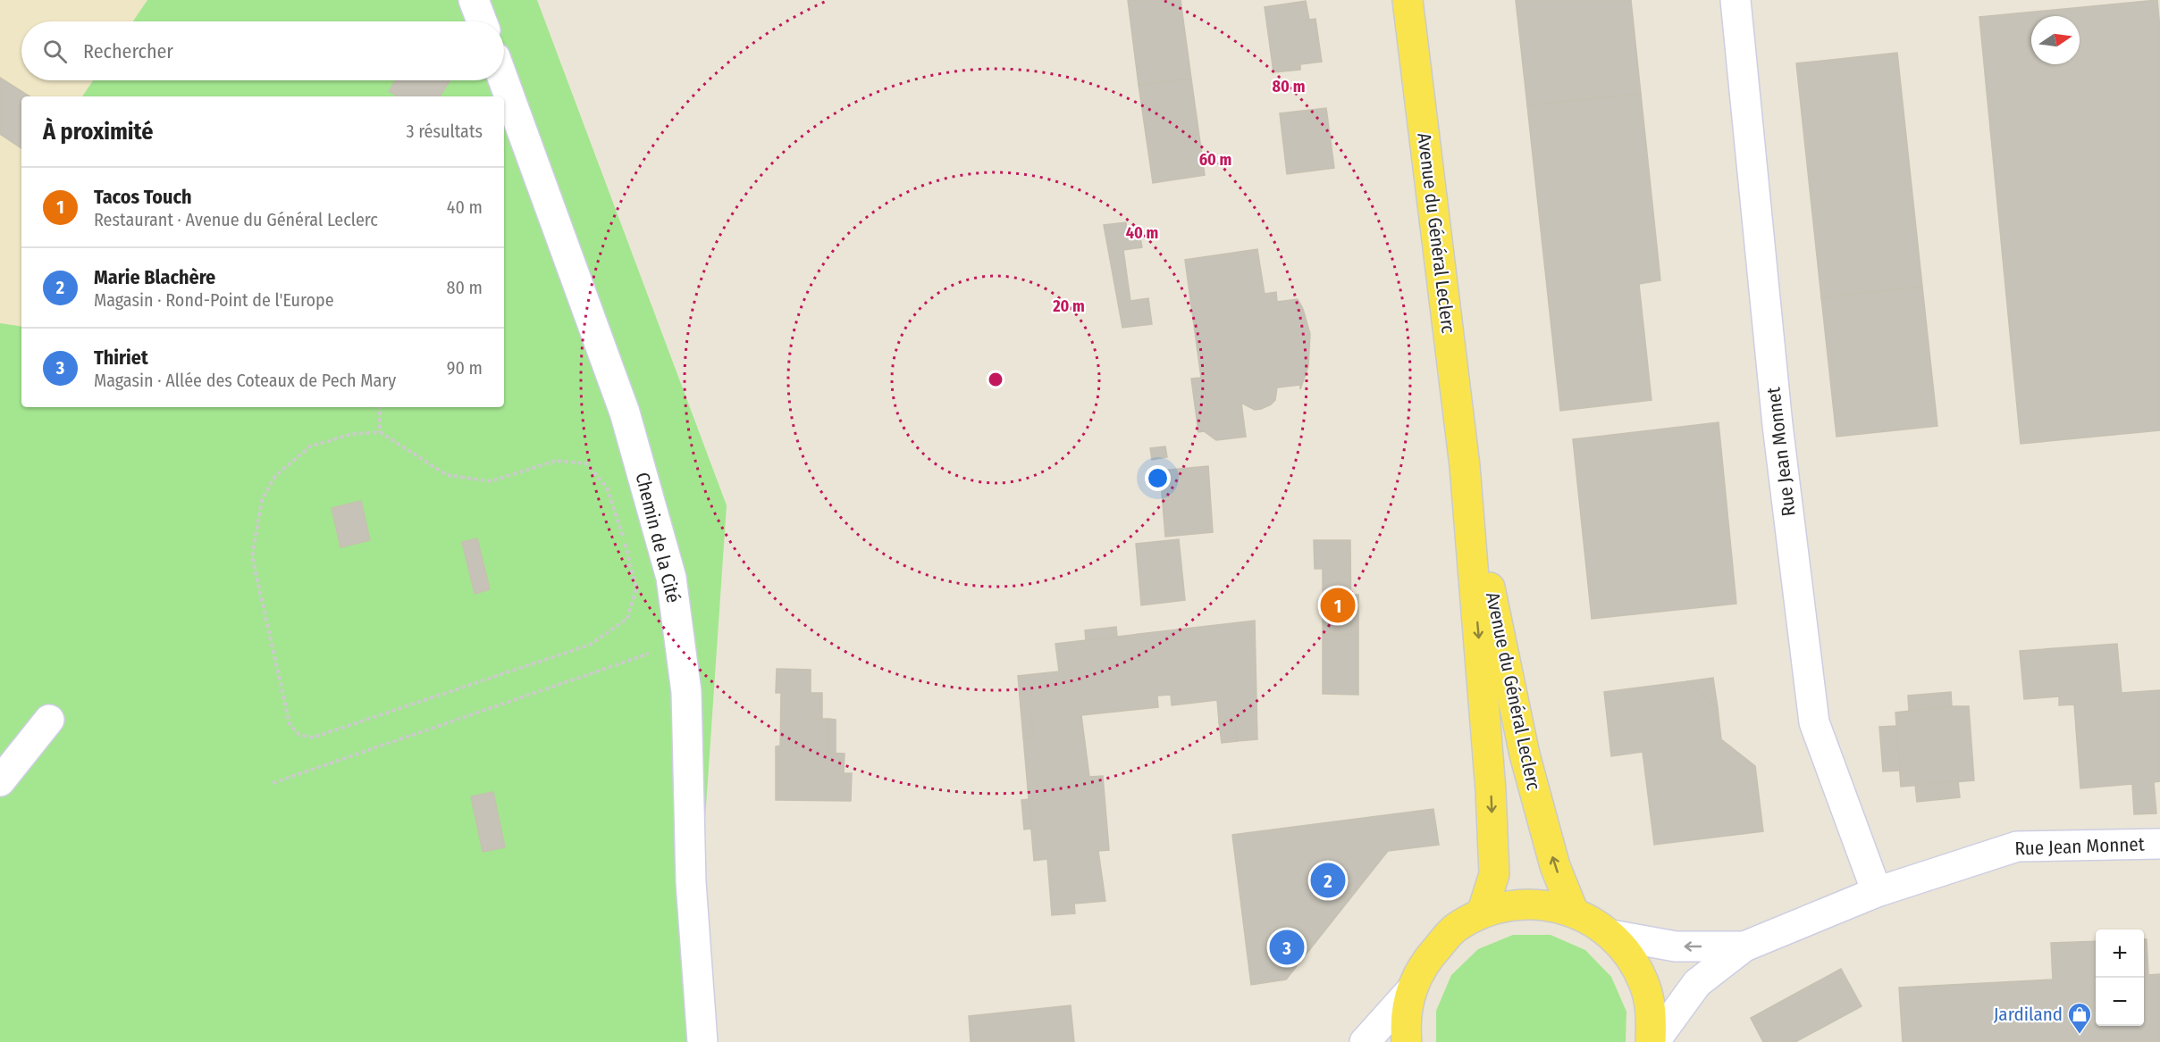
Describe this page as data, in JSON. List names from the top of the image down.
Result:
{
  "streets": {
    "main road": ["Avenue du Général Leclerc"],
    "street": ["Rue Jean Monnet", "Chemin de la Cité"]
  },
  "places": {
    "shop": ["Jardiland"]
  },
  "north": "right",
  "page": {
    "search": "Rechercher",
    "heading": ["À proximité", "3 résultats"],
    "list": [
      {
        "mark": "1",
        "name": "Tacos Touch",
        "note": "Restaurant · Avenue du Général Leclerc",
        "value": "40 m"
      },
      {
        "mark": "2",
        "name": "Marie Blachère",
        "note": "Magasin · Rond-Point de l'Europe",
        "value": "80 m"
      },
      {
        "mark": "3",
        "name": "Thiriet",
        "note": "Magasin · Allée des Coteaux de Pech Mary",
        "value": "90 m"
      }
    ],
    "pins": ["1", "2", "3"],
    "map_buttons": ["+", "−"]
  },
  "rings": [
    "80 m",
    "60 m",
    "40 m",
    "20 m"
  ]
}
